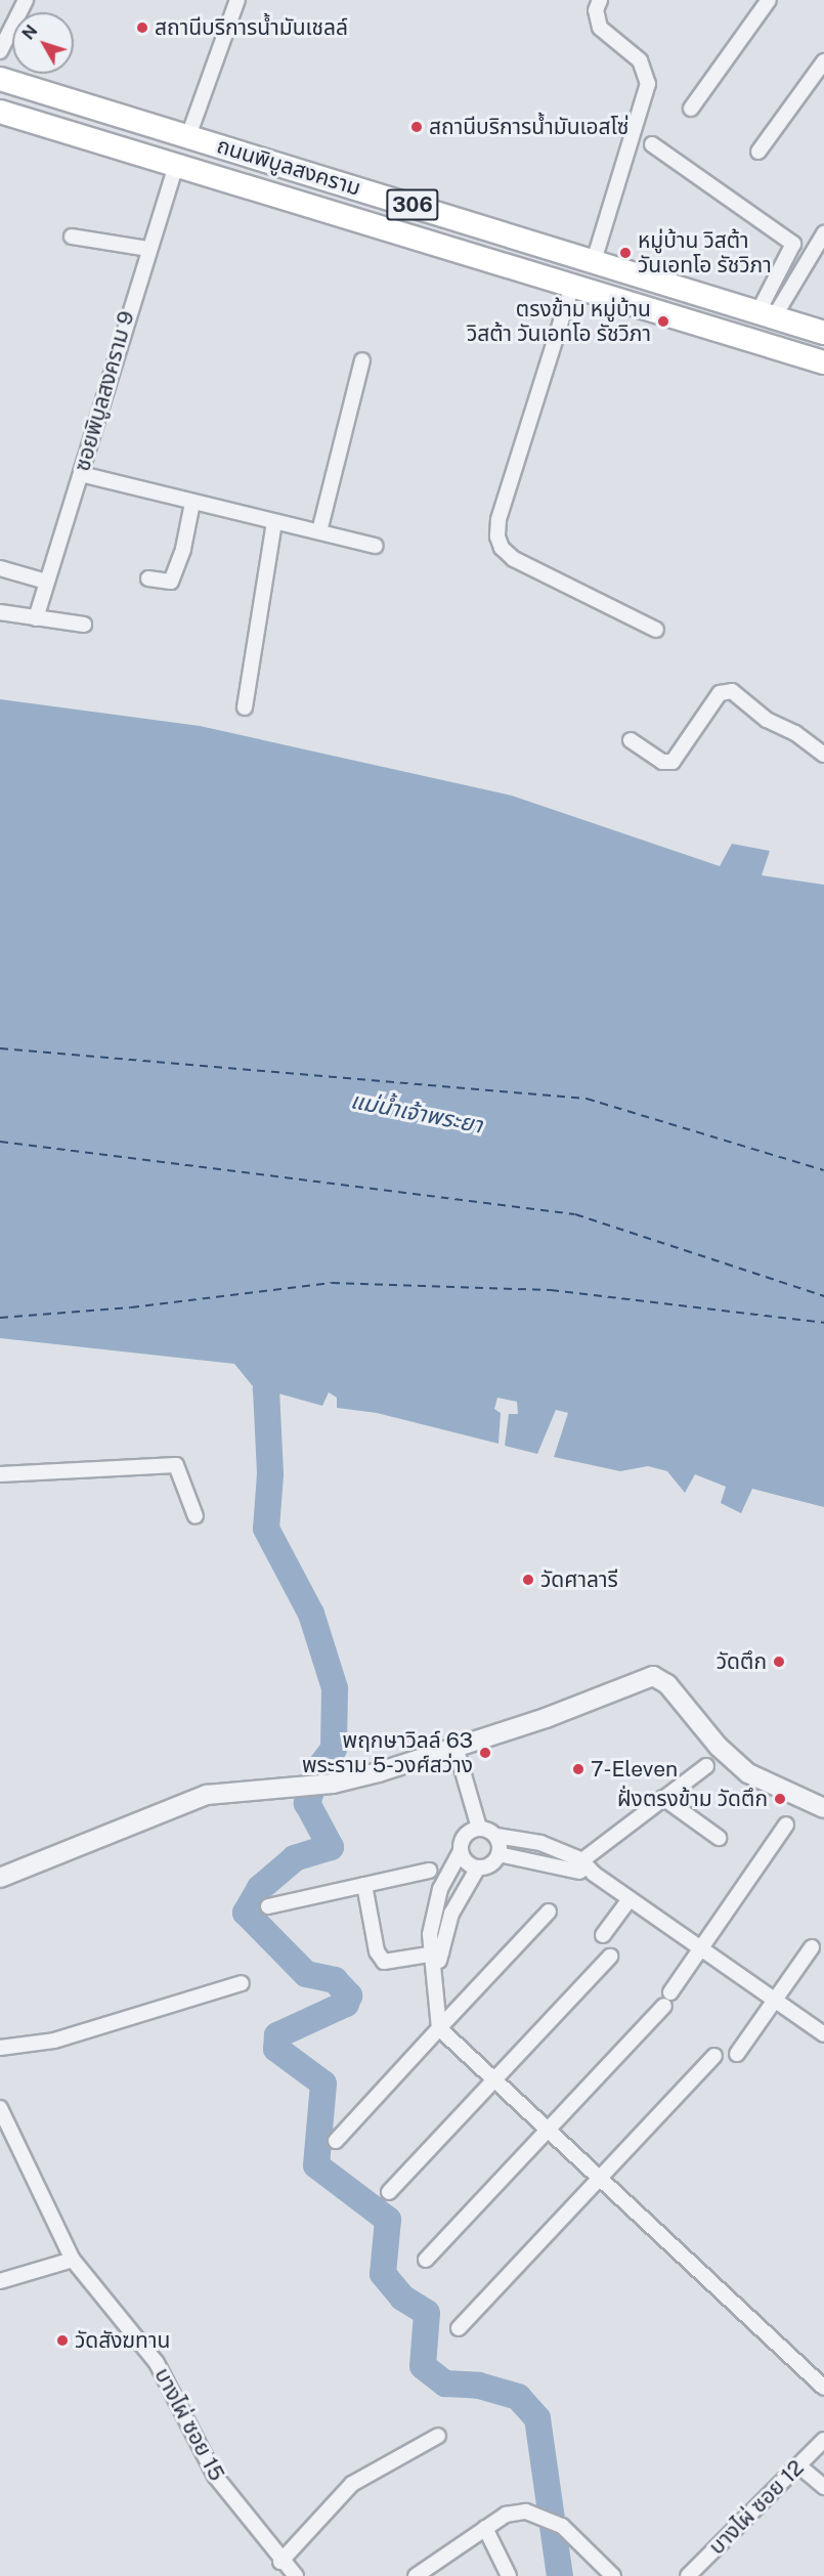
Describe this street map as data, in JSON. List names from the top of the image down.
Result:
{
  "streets": {
    "main road": ["ถนนพิบูลสงคราม", "306"],
    "street": ["ซอยพิบูลสงคราม 9", "บางไผ่ ซอย 15", "บางไผ่ ซอย 12"]
  },
  "crossings": [
    ["ถนนพิบูลสงคราม", "ซอยพิบูลสงคราม 9"]
  ],
  "water": ["แม่น้ำเจ้าพระยา"],
  "places": [
    "สถานีบริการน้ำมันเชลล์",
    "สถานีบริการน้ำมันเอสโซ่",
    "หมู่บ้าน วิสต้า วันเอทโอ รัชวิภา",
    "ตรงข้าม หมู่บ้าน วิสต้า วันเอทโอ รัชวิภา",
    "วัดศาลารี",
    "วัดตึก",
    "พฤกษาวิลล์ 63 พระราม 5-วงศ์สว่าง",
    "7-Eleven",
    "ฝั่งตรงข้าม วัดตึก",
    "วัดสังฆทาน"
  ],
  "north": "top left"
}
